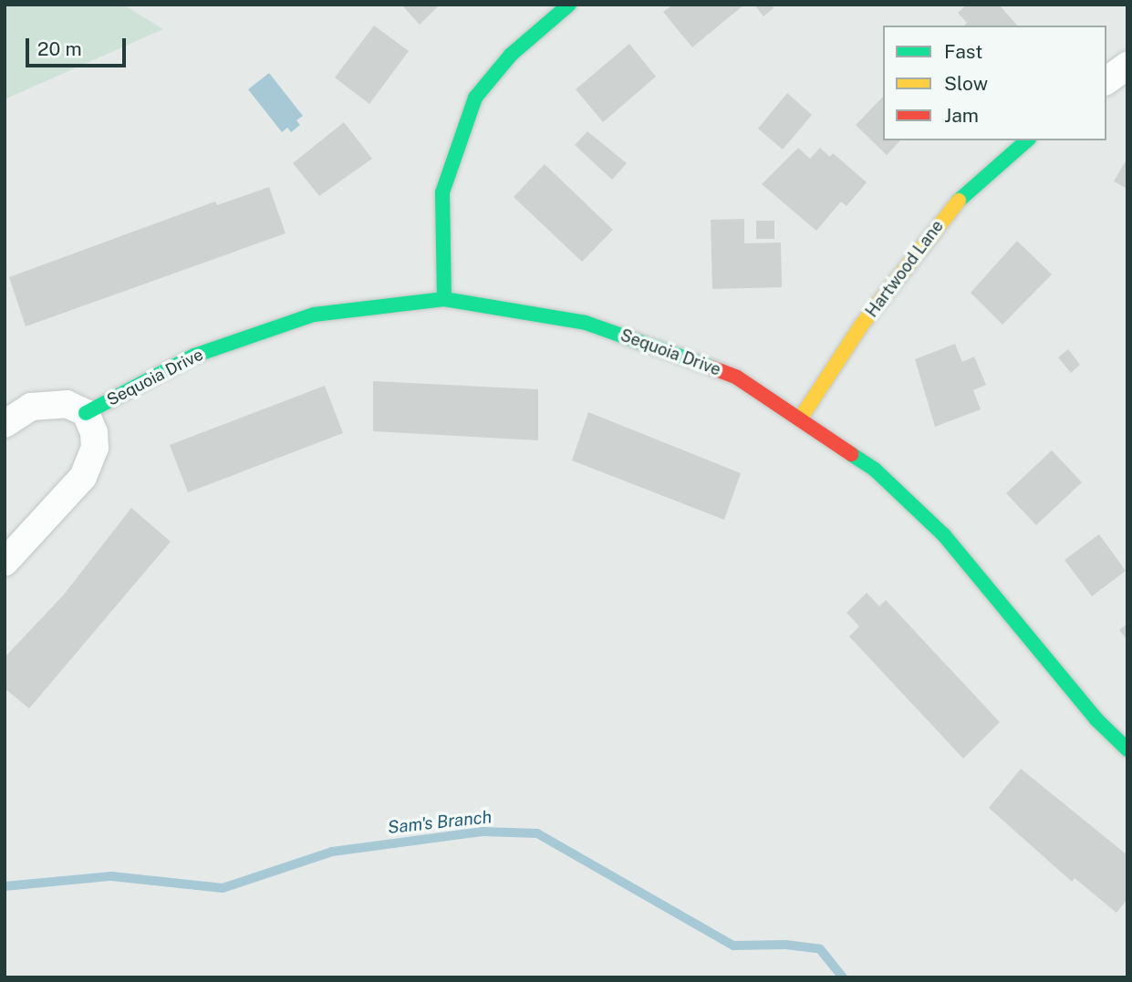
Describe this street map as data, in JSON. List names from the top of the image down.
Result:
{
  "streets": {
    "street": ["Hartwood Lane", "Sequoia Drive"]
  },
  "crossings": [
    ["Hartwood Lane", "Sequoia Drive"]
  ],
  "water": ["Sam's Branch"],
  "legend": ["Fast", "Slow", "Jam"],
  "scale_bar": "20 m"
}
